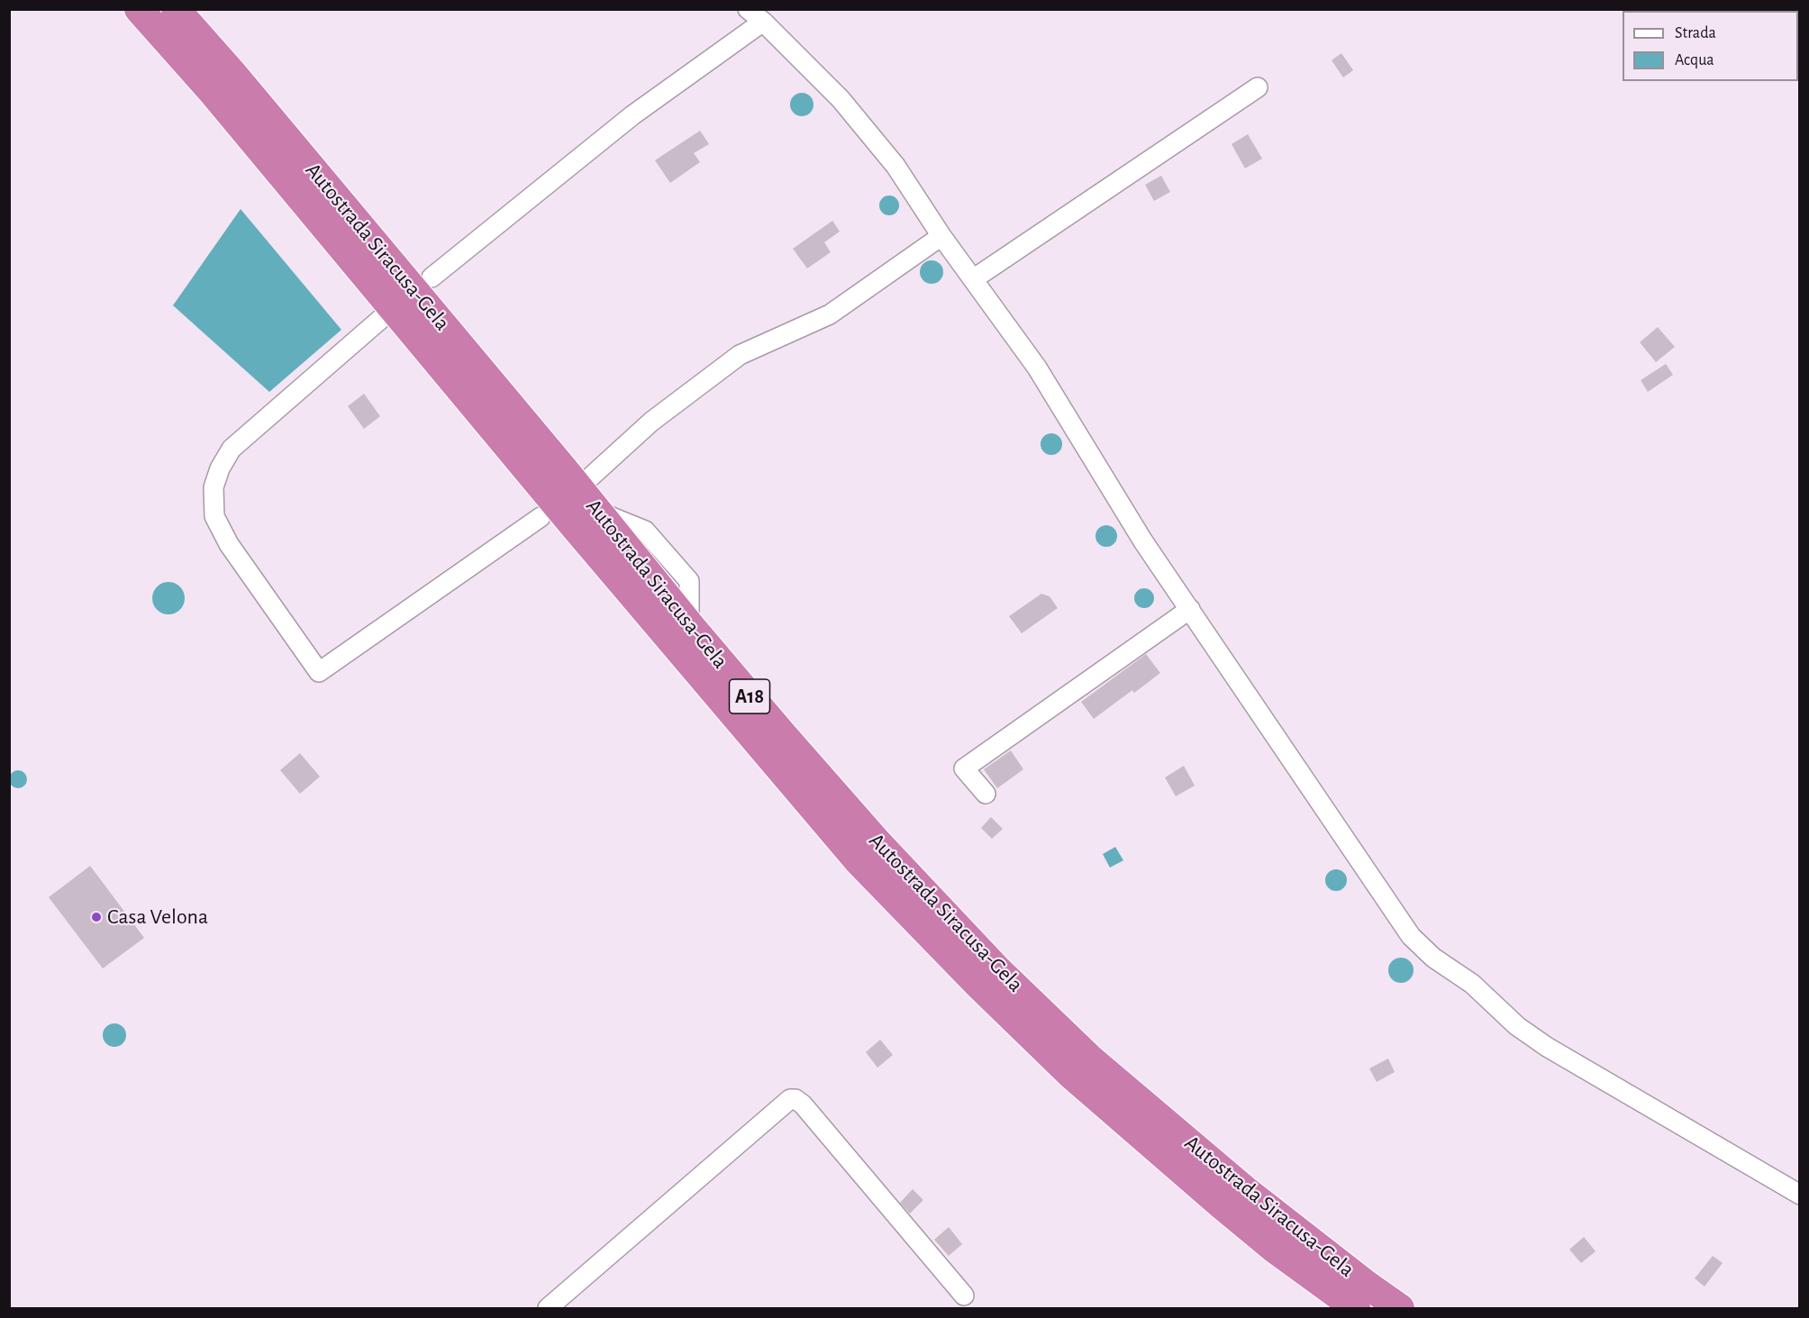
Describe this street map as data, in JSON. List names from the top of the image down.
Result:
{
  "streets": {
    "highway": ["Autostrada Siracusa-Gela", "A18"]
  },
  "places": ["Casa Velona"],
  "legend": ["Strada", "Acqua"]
}
